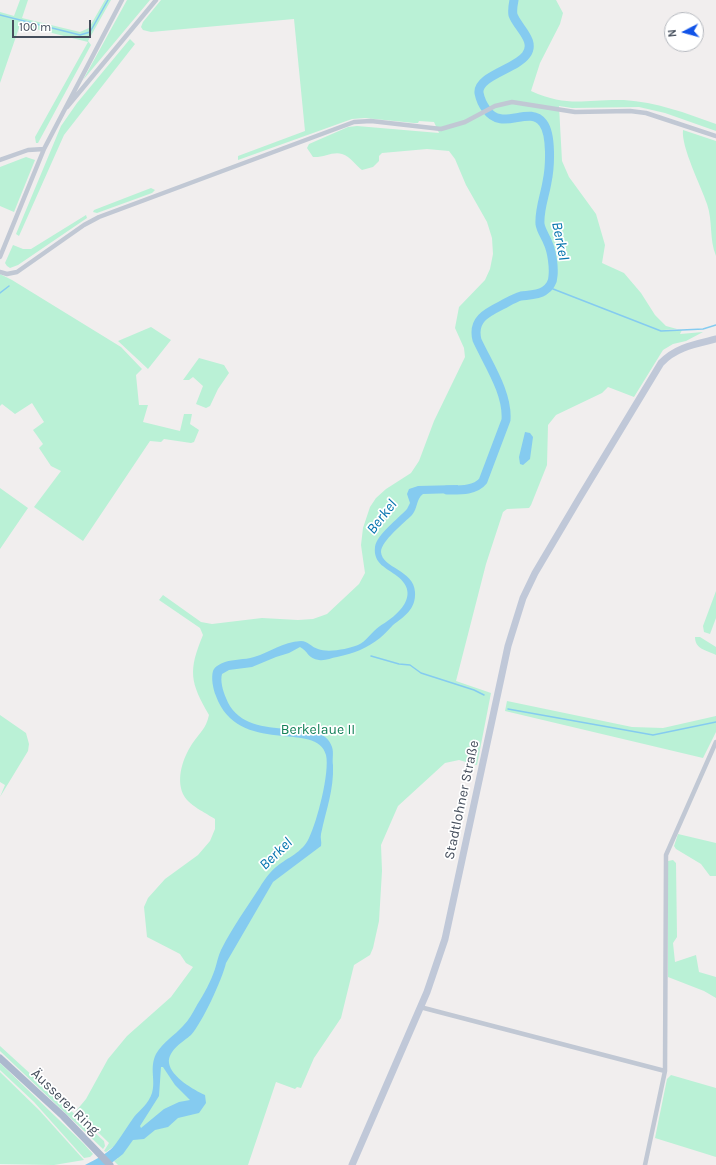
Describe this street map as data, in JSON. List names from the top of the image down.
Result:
{
  "streets": {
    "main road": ["Äusserer Ring"],
    "street": ["Stadtlohner Straße"]
  },
  "water": ["Berkel"],
  "parks": ["Berkelaue II"],
  "scale_bar": "100 m",
  "north": "left"
}
